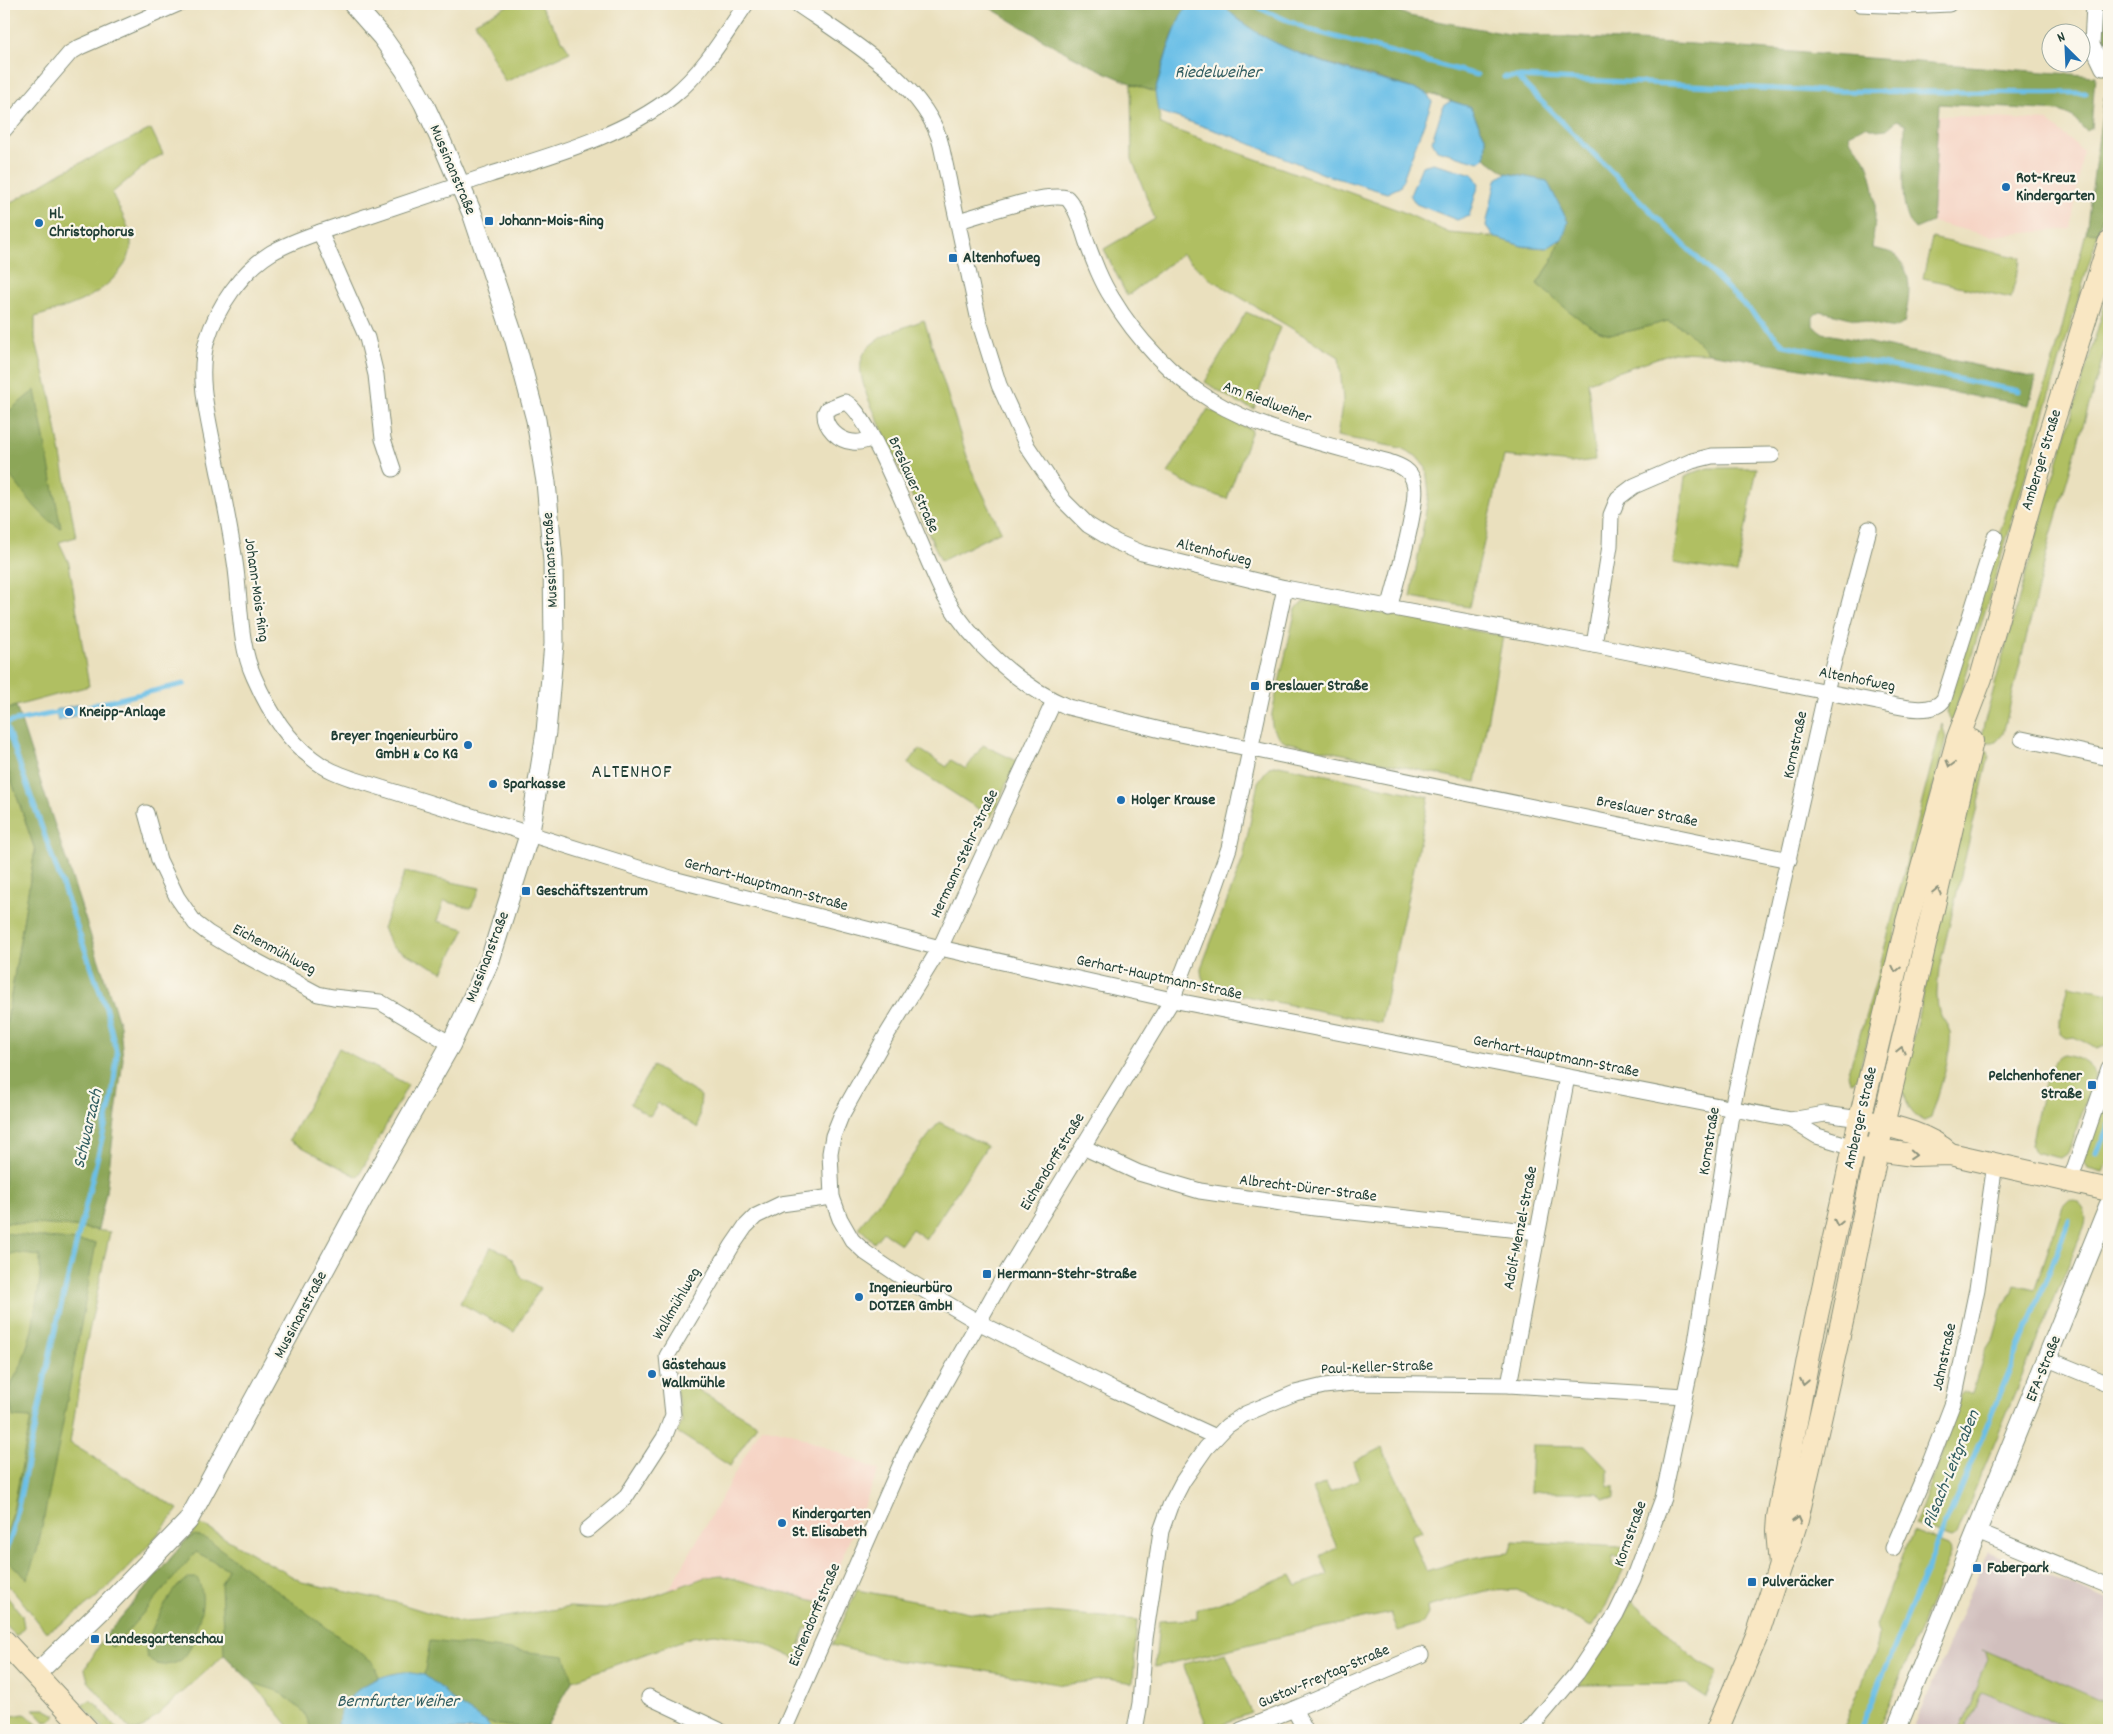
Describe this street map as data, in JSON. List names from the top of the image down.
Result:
{
  "streets": {
    "main road": ["Amberger Straße"],
    "street": [
      "Mussinanstraße",
      "Am Riedlweiher",
      "Breslauer Straße",
      "Altenhofweg",
      "Johann-Mois-Ring",
      "Kornstraße",
      "Hermann-Stehr-Straße",
      "Gerhart-Hauptmann-Straße",
      "Eichenmühlweg",
      "Eichendorffstraße",
      "Albrecht-Dürer-Straße",
      "Adolf-Menzel-Straße",
      "Walkmühlweg",
      "Jahnstraße",
      "Paul-Keller-Straße",
      "EFA-Straße",
      "Gustav-Freytag-Straße"
    ]
  },
  "crossings": [
    ["Mussinanstraße", "Johann-Mois-Ring"],
    ["Mussinanstraße", "Gerhart-Hauptmann-Straße"],
    ["Mussinanstraße", "Eichenmühlweg"],
    ["Am Riedlweiher", "Altenhofweg"],
    ["Amberger Straße", "Gerhart-Hauptmann-Straße"],
    ["Breslauer Straße", "Kornstraße"],
    ["Breslauer Straße", "Hermann-Stehr-Straße"],
    ["Breslauer Straße", "Eichendorffstraße"],
    ["Altenhofweg", "Kornstraße"],
    ["Altenhofweg", "Eichendorffstraße"],
    ["Johann-Mois-Ring", "Gerhart-Hauptmann-Straße"],
    ["Kornstraße", "Gerhart-Hauptmann-Straße"],
    ["Kornstraße", "Paul-Keller-Straße"],
    ["Hermann-Stehr-Straße", "Gerhart-Hauptmann-Straße"],
    ["Hermann-Stehr-Straße", "Eichendorffstraße"],
    ["Hermann-Stehr-Straße", "Walkmühlweg"],
    ["Hermann-Stehr-Straße", "Paul-Keller-Straße"],
    ["Gerhart-Hauptmann-Straße", "Eichendorffstraße"],
    ["Gerhart-Hauptmann-Straße", "Adolf-Menzel-Straße"],
    ["Eichendorffstraße", "Albrecht-Dürer-Straße"],
    ["Albrecht-Dürer-Straße", "Adolf-Menzel-Straße"],
    ["Adolf-Menzel-Straße", "Paul-Keller-Straße"]
  ],
  "districts": ["ALTENHOF"],
  "water": [
    "Riedelweiher",
    "Schwarzach",
    "Pilsach-Leitgraben",
    "Bernfurter Weiher"
  ],
  "places": {
    "other": [
      "Rot-Kreuz Kindergarten",
      "Hl. Christophorus",
      "Kneipp-Anlage",
      "Breyer Ingenieurbüro GmbH & Co KG",
      "Sparkasse",
      "Holger Krause",
      "Ingenieurbüro DOTZER GmbH",
      "Gästehaus Walkmühle",
      "Kindergarten St. Elisabeth"
    ],
    "transit": [
      "Johann-Mois-Ring",
      "Altenhofweg",
      "Breslauer Straße",
      "Geschäftszentrum",
      "Pelchenhofener Straße",
      "Hermann-Stehr-Straße",
      "Faberpark",
      "Pulveräcker",
      "Landesgartenschau"
    ]
  },
  "north": "top left"
}
